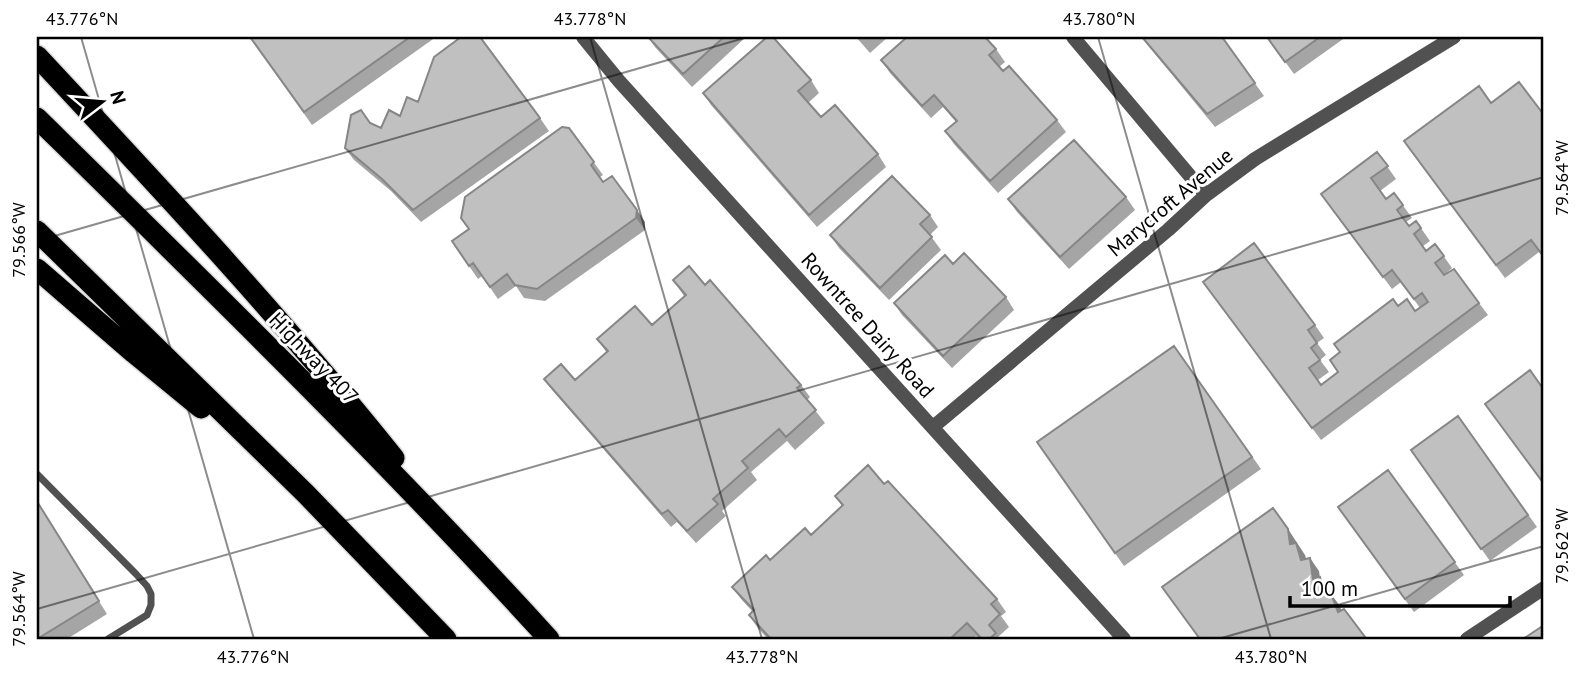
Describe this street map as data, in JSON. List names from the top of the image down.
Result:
{
  "streets": {
    "highway": ["Highway 407"],
    "street": ["Marycroft Avenue", "Rowntree Dairy Road"]
  },
  "crossings": [
    ["Marycroft Avenue", "Rowntree Dairy Road"]
  ],
  "scale_bar": "100 m",
  "north": "right",
  "coordinates": [
    "43.776°N",
    "43.778°N",
    "43.780°N",
    "79.564°W",
    "79.566°W",
    "79.562°W"
  ]
}
